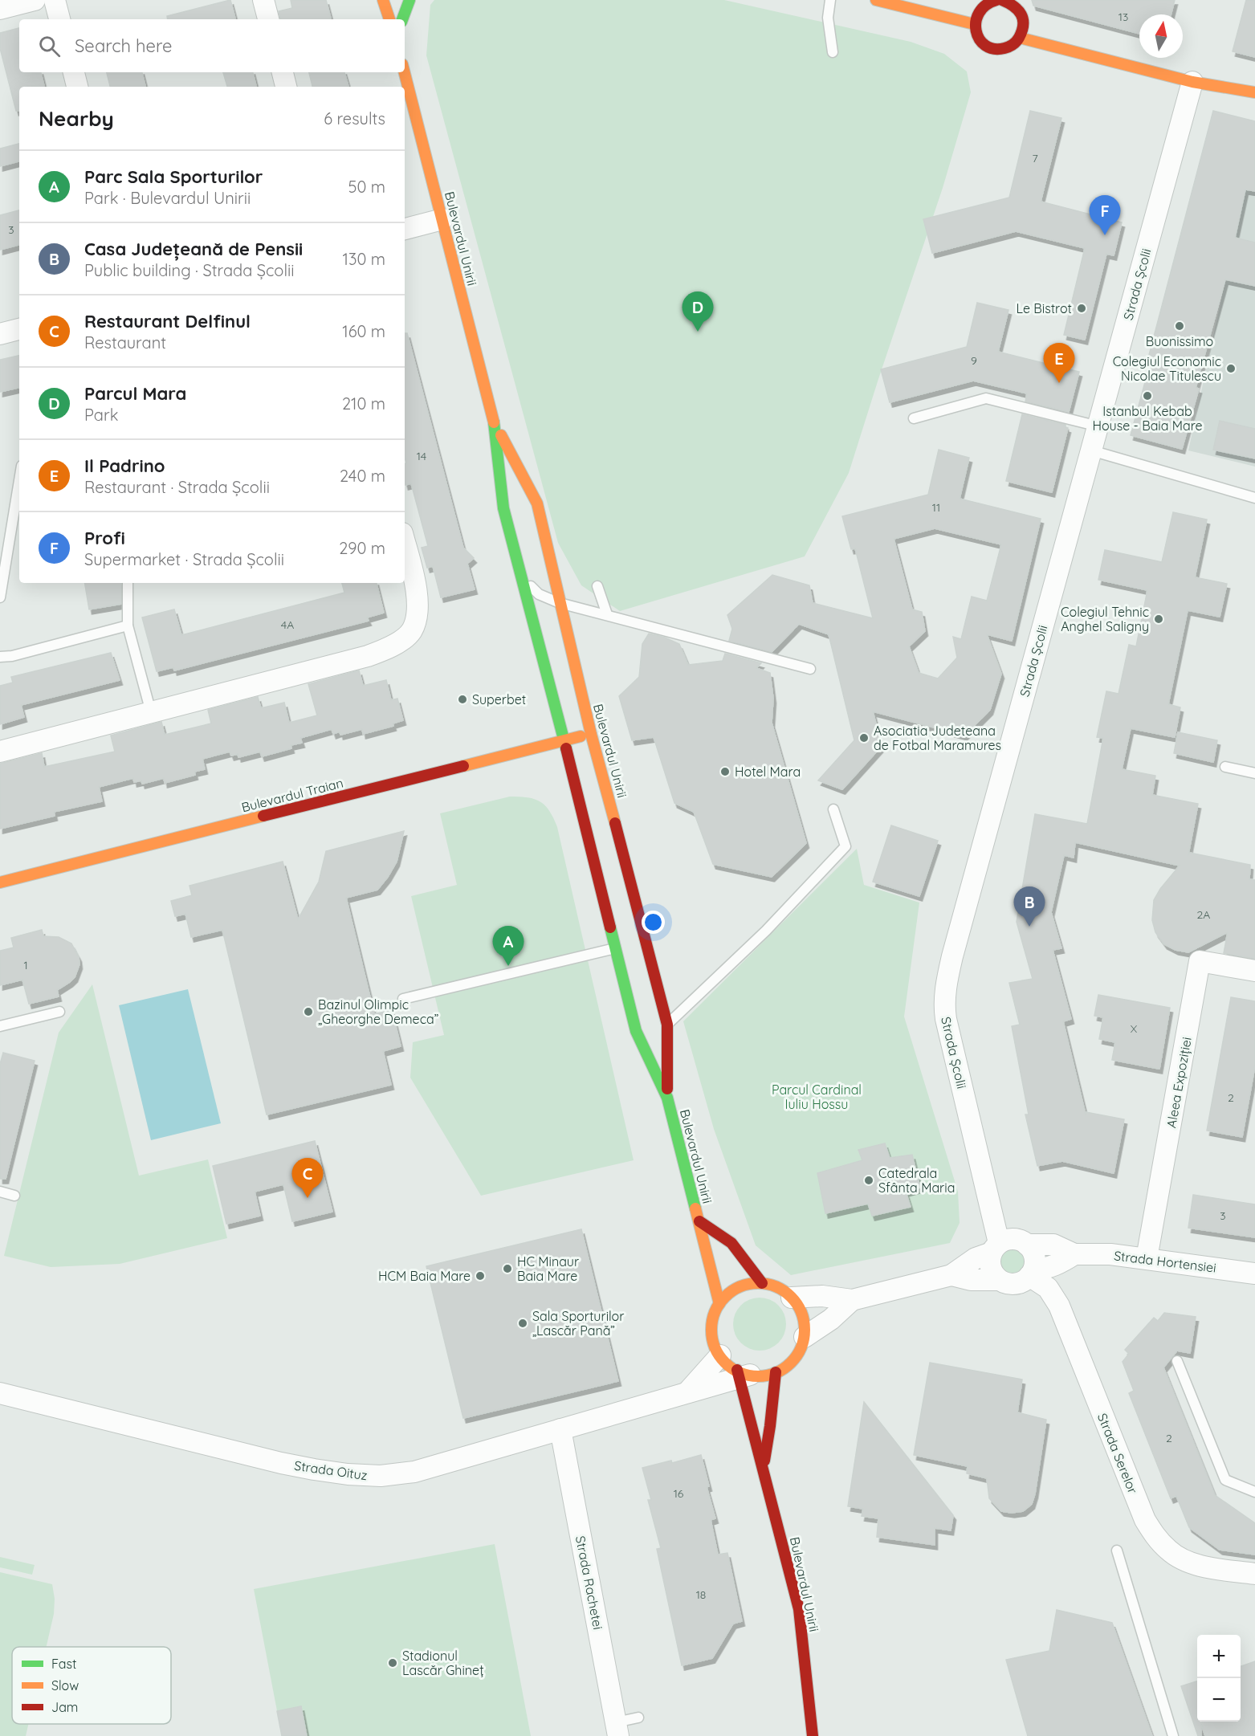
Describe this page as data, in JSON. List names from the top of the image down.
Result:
{
  "streets": {
    "main road": ["Bulevardul Unirii", "Bulevardul Traian"],
    "street": [
      "Strada Școlii",
      "Aleea Expoziției",
      "Strada Hortensiei",
      "Strada Serelor",
      "Strada Oituz",
      "Strada Rachetei"
    ]
  },
  "crossings": [
    ["Bulevardul Unirii", "Bulevardul Traian"],
    ["Bulevardul Unirii", "Strada Oituz"],
    ["Strada Școlii", "Strada Hortensiei"],
    ["Strada Școlii", "Strada Serelor"],
    ["Aleea Expoziției", "Strada Hortensiei"],
    ["Strada Hortensiei", "Strada Serelor"],
    ["Strada Oituz", "Strada Rachetei"]
  ],
  "parks": ["Parcul Cardinal Iuliu Hossu"],
  "places": [
    "Le Bistrot",
    "Buonissimo",
    "Colegiul Economic Nicolae Titulescu",
    "Istanbul Kebab House - Baia Mare",
    "Colegiul Tehnic Anghel Saligny",
    "Superbet",
    "Asociatia Judeteana de Fotbal Maramures",
    "Hotel Mara",
    "Bazinul Olimpic „Gheorghe Demeca”",
    "Catedrala Sfânta Maria",
    "HC Minaur Baia Mare",
    "HCM Baia Mare",
    "Sala Sporturilor „Lascăr Pană”",
    "Stadionul Lascăr Ghineț"
  ],
  "house_numbers": [
    "13",
    "7",
    "3",
    "9",
    "14",
    "11",
    "4A",
    "2A",
    "1",
    "X",
    "2",
    "3",
    "2",
    "16",
    "18"
  ],
  "legend": ["Fast", "Slow", "Jam"],
  "north": "top",
  "page": {
    "search": "Search here",
    "heading": ["Nearby", "6 results"],
    "list": [
      {
        "mark": "A",
        "name": "Parc Sala Sporturilor",
        "note": "Park · Bulevardul Unirii",
        "value": "50 m"
      },
      {
        "mark": "B",
        "name": "Casa Județeană de Pensii",
        "note": "Public building · Strada Școlii",
        "value": "130 m"
      },
      {
        "mark": "C",
        "name": "Restaurant Delfinul",
        "note": "Restaurant",
        "value": "160 m"
      },
      {
        "mark": "D",
        "name": "Parcul Mara",
        "note": "Park",
        "value": "210 m"
      },
      {
        "mark": "E",
        "name": "Il Padrino",
        "note": "Restaurant · Strada Școlii",
        "value": "240 m"
      },
      {
        "mark": "F",
        "name": "Profi",
        "note": "Supermarket · Strada Școlii",
        "value": "290 m"
      }
    ],
    "pins": [
      "F",
      "D",
      "E",
      "B",
      "A",
      "C"
    ],
    "map_buttons": ["+", "−"]
  }
}
